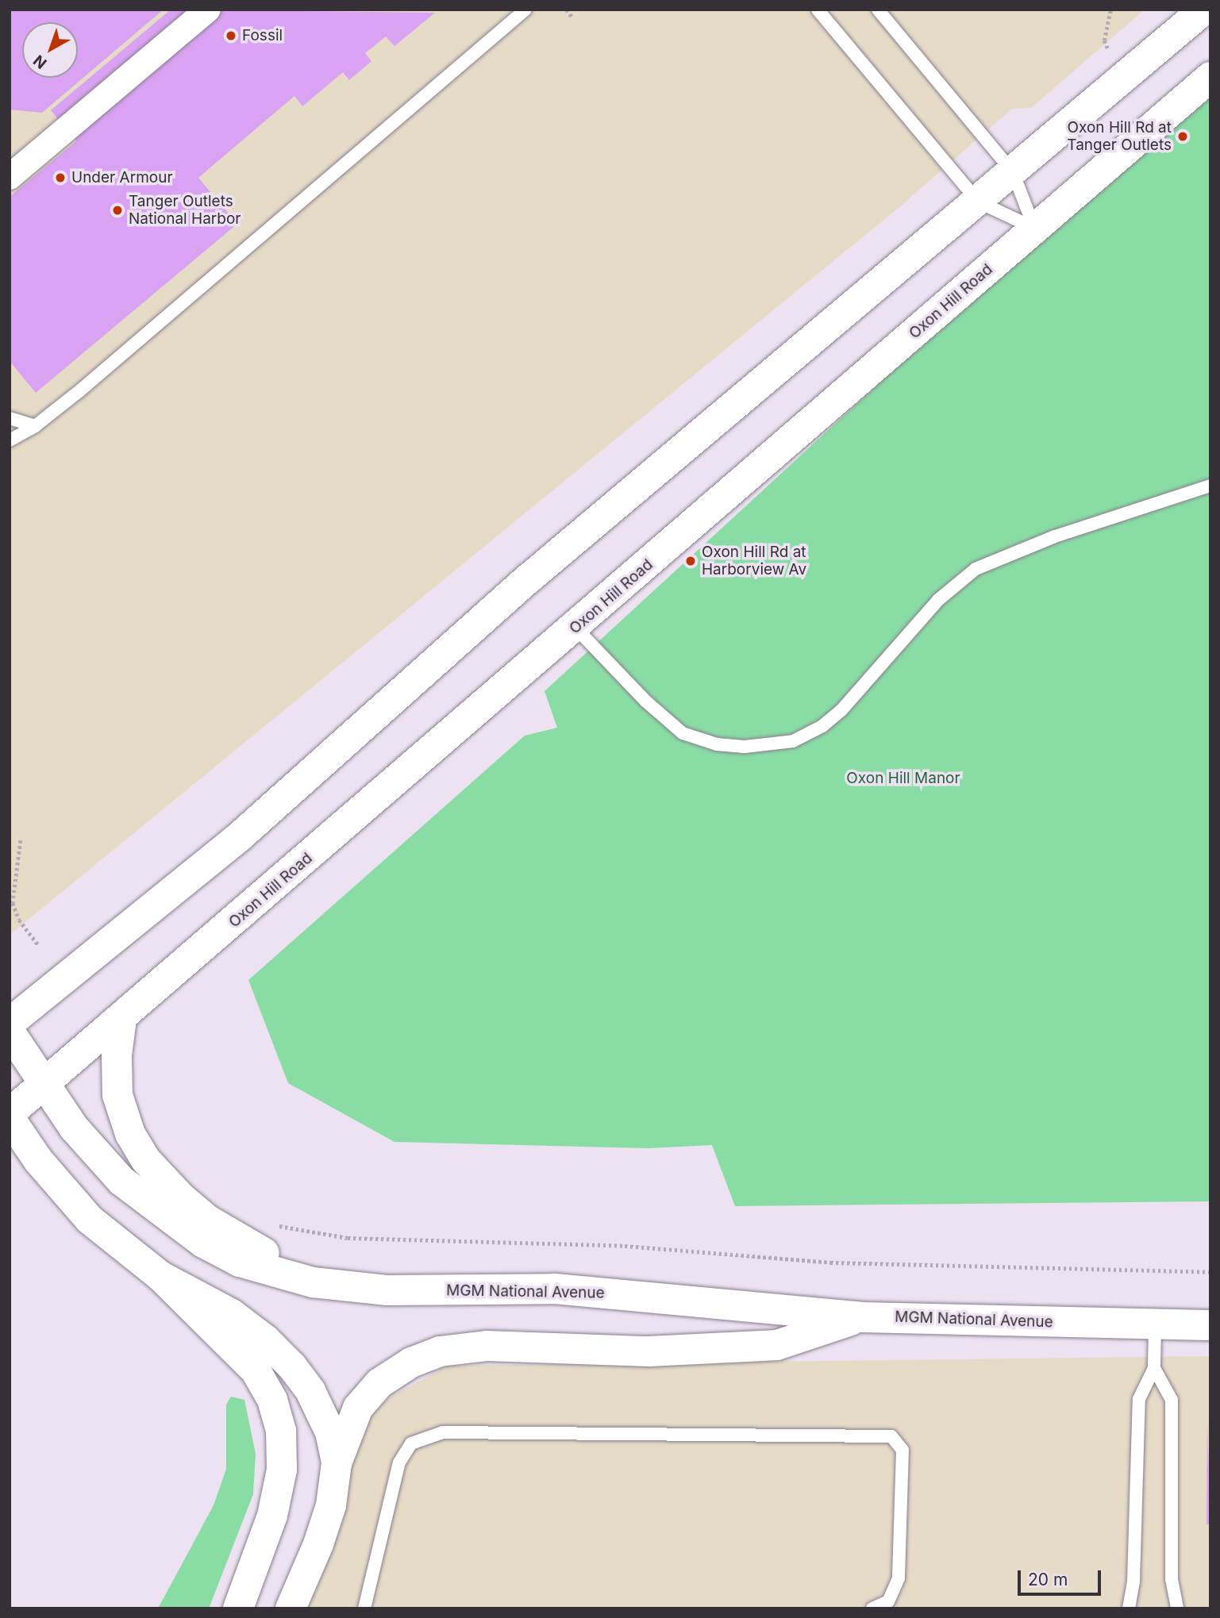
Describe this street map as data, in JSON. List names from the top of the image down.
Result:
{
  "streets": {
    "main road": ["Oxon Hill Road", "MGM National Avenue"]
  },
  "crossings": [
    ["Oxon Hill Road", "MGM National Avenue"]
  ],
  "parks": ["Oxon Hill Manor"],
  "places": [
    "Fossil",
    "Oxon Hill Rd at Tanger Outlets",
    "Under Armour",
    "Tanger Outlets National Harbor",
    "Oxon Hill Rd at Harborview Av"
  ],
  "scale_bar": "20 m",
  "north": "bottom left"
}
